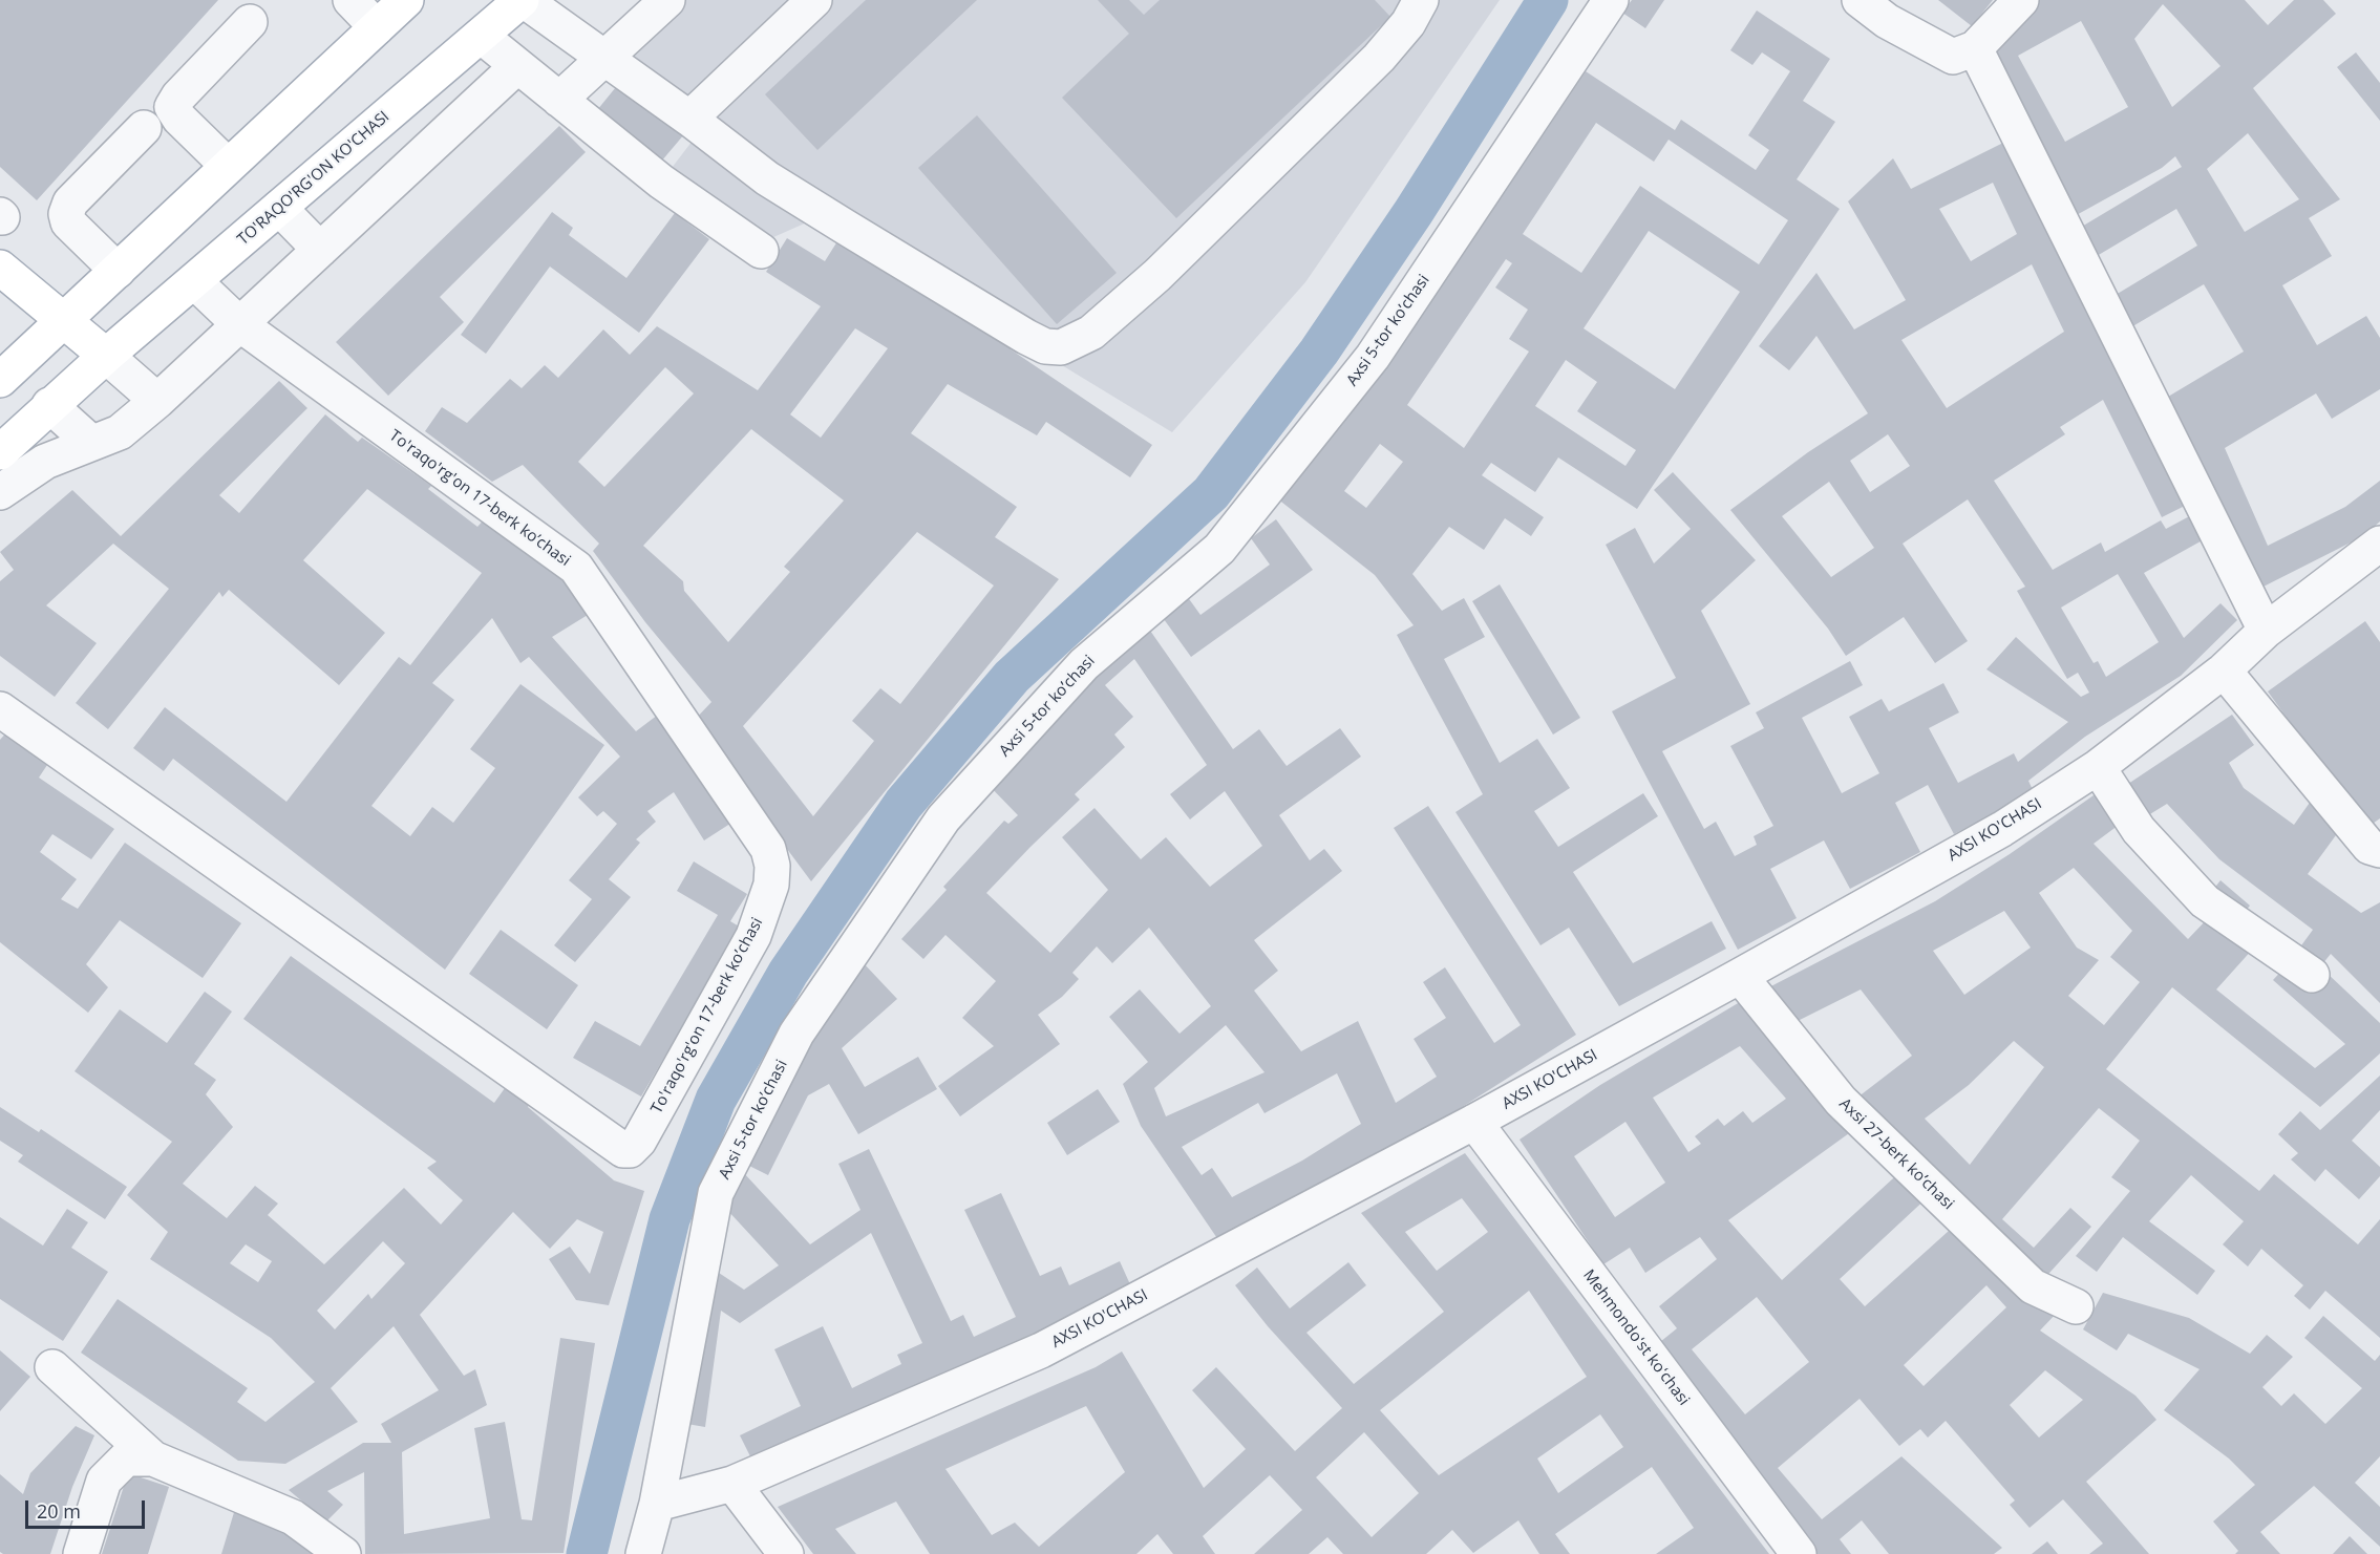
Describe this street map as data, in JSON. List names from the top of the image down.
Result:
{
  "streets": {
    "main road": ["TO'RAQO'RG'ON KO'CHASI"],
    "street": [
      "Аxsi 5-tor koʼchasi",
      "To'raqo'rg'on 17-berk koʼchasi",
      "AXSI KO'CHASI",
      "Аxsi 27-berk koʼchasi",
      "Mehmondoʻst koʻchasi"
    ]
  },
  "crossings": [
    ["TO'RAQO'RG'ON KO'CHASI", "To'raqo'rg'on 17-berk koʼchasi"],
    ["Аxsi 5-tor koʼchasi", "AXSI KO'CHASI"],
    ["AXSI KO'CHASI", "Аxsi 27-berk koʼchasi"],
    ["AXSI KO'CHASI", "Mehmondoʻst koʻchasi"]
  ],
  "scale_bar": "20 m"
}
